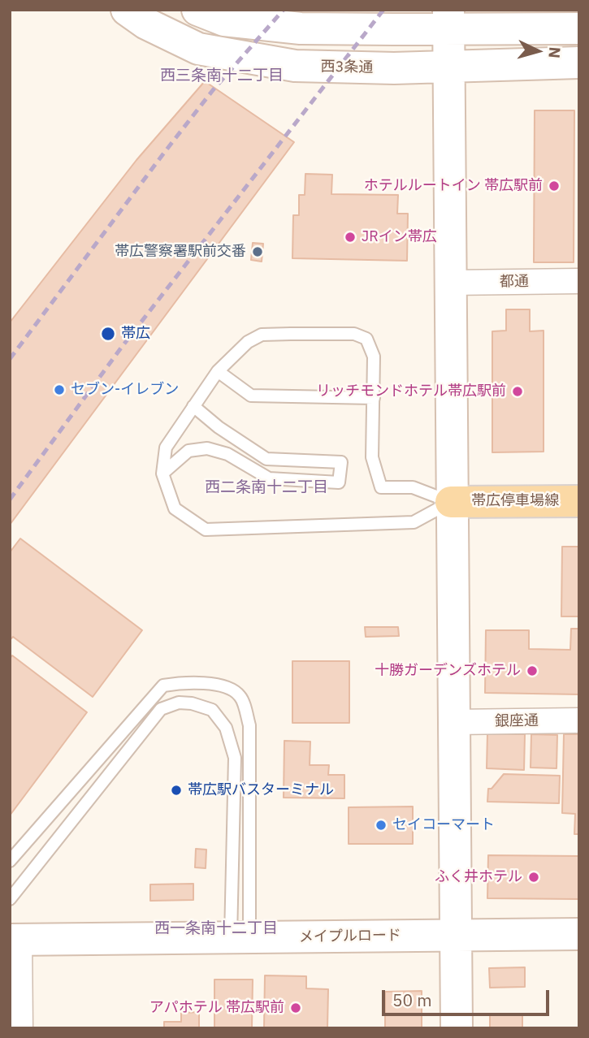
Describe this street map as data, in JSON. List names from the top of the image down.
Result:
{
  "streets": {
    "main road": ["帯広停車場線"],
    "street": [
      "西3条通",
      "都通",
      "銀座通",
      "メイプルロード"
    ]
  },
  "districts": ["西三条南十二丁目", "西二条南十二丁目", "西一条南十二丁目"],
  "places": [
    "ホテルルートイン 帯広駅前",
    "JRイン帯広",
    "帯広警察署駅前交番",
    "帯広",
    "セブン-イレブン",
    "リッチモンドホテル帯広駅前",
    "十勝ガーデンズホテル",
    "帯広駅バスターミナル",
    "セイコーマート",
    "ふく井ホテル",
    "アパホテル 帯広駅前"
  ],
  "scale_bar": "50 m",
  "north": "right"
}
